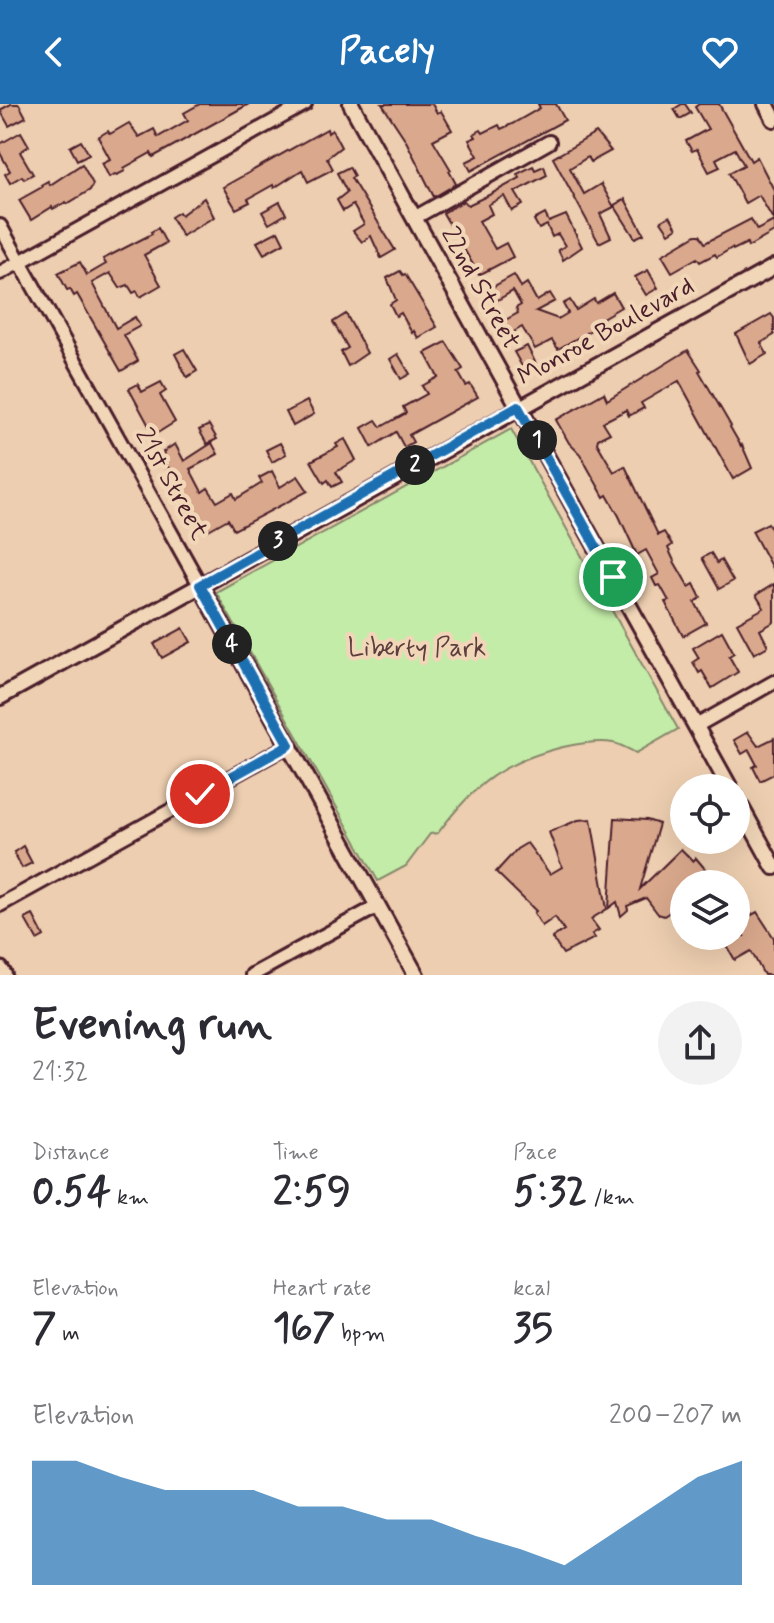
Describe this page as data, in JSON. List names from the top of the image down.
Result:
{
  "streets": {
    "street": ["22nd Street", "Monroe Boulevard", "21st Street"]
  },
  "crossings": [
    ["22nd Street", "Monroe Boulevard"],
    ["Monroe Boulevard", "21st Street"]
  ],
  "parks": ["Liberty Park"],
  "page": {
    "header": "Pacely",
    "pins": [
      "1",
      "2",
      "3",
      "4"
    ],
    "heading": ["Evening run", "21:32"],
    "stats": [
      ["Distance", "0.54 km"],
      ["Time", "2:59"],
      ["Pace", "5:32 /km"],
      ["Elevation", "7 m"],
      ["Heart rate", "167 bpm"],
      ["kcal", "35"]
    ],
    "chart": ["Elevation", "200–207 m"]
  }
}
